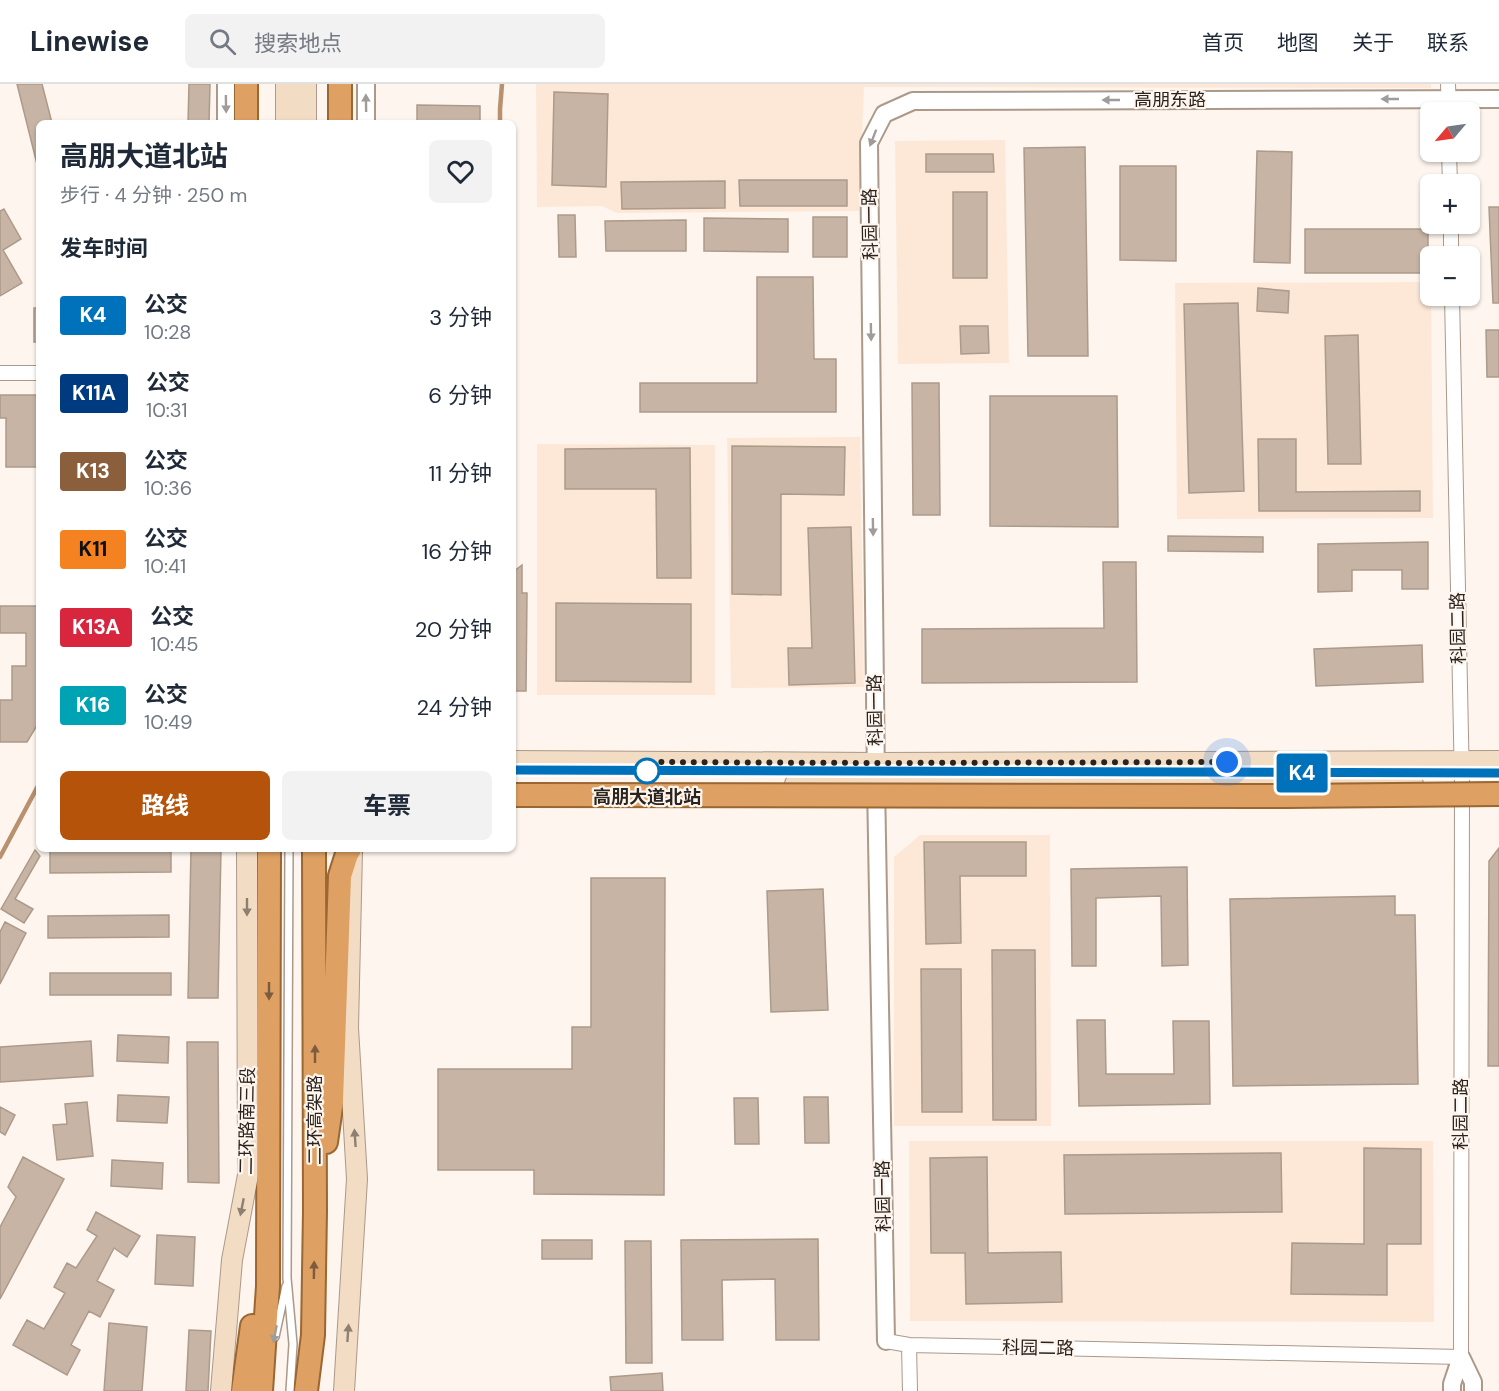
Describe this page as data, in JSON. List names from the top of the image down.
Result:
{
  "streets": {
    "highway": ["二环高架路"],
    "main road": ["二环路南三段"],
    "street": ["高朋东路", "科园一路", "科园二路"]
  },
  "crossings": [
    ["高朋东路", "科园一路"],
    ["科园一路", "科园二路"]
  ],
  "one_way": ["高朋东路", "科园一路"],
  "places": ["高朋大道北站"],
  "lines": ["bus line K4"],
  "north": "bottom left",
  "page": {
    "header": "Linewise",
    "search": "搜索地点",
    "nav": [
      "首页",
      "地图",
      "关于",
      "联系"
    ],
    "on_map": "K4",
    "map_buttons": ["+", "−"],
    "heading": [
      ["高朋大道北站", "步行 · 4 分钟 · 250 m"],
      "发车时间"
    ],
    "list": [
      {
        "mark": "K4",
        "name": "公交",
        "note": "10:28",
        "value": "3 分钟"
      },
      {
        "mark": "K11A",
        "name": "公交",
        "note": "10:31",
        "value": "6 分钟"
      },
      {
        "mark": "K13",
        "name": "公交",
        "note": "10:36",
        "value": "11 分钟"
      },
      {
        "mark": "K11",
        "name": "公交",
        "note": "10:41",
        "value": "16 分钟"
      },
      {
        "mark": "K13A",
        "name": "公交",
        "note": "10:45",
        "value": "20 分钟"
      },
      {
        "mark": "K16",
        "name": "公交",
        "note": "10:49",
        "value": "24 分钟"
      }
    ],
    "buttons": ["路线", "车票"]
  }
}
